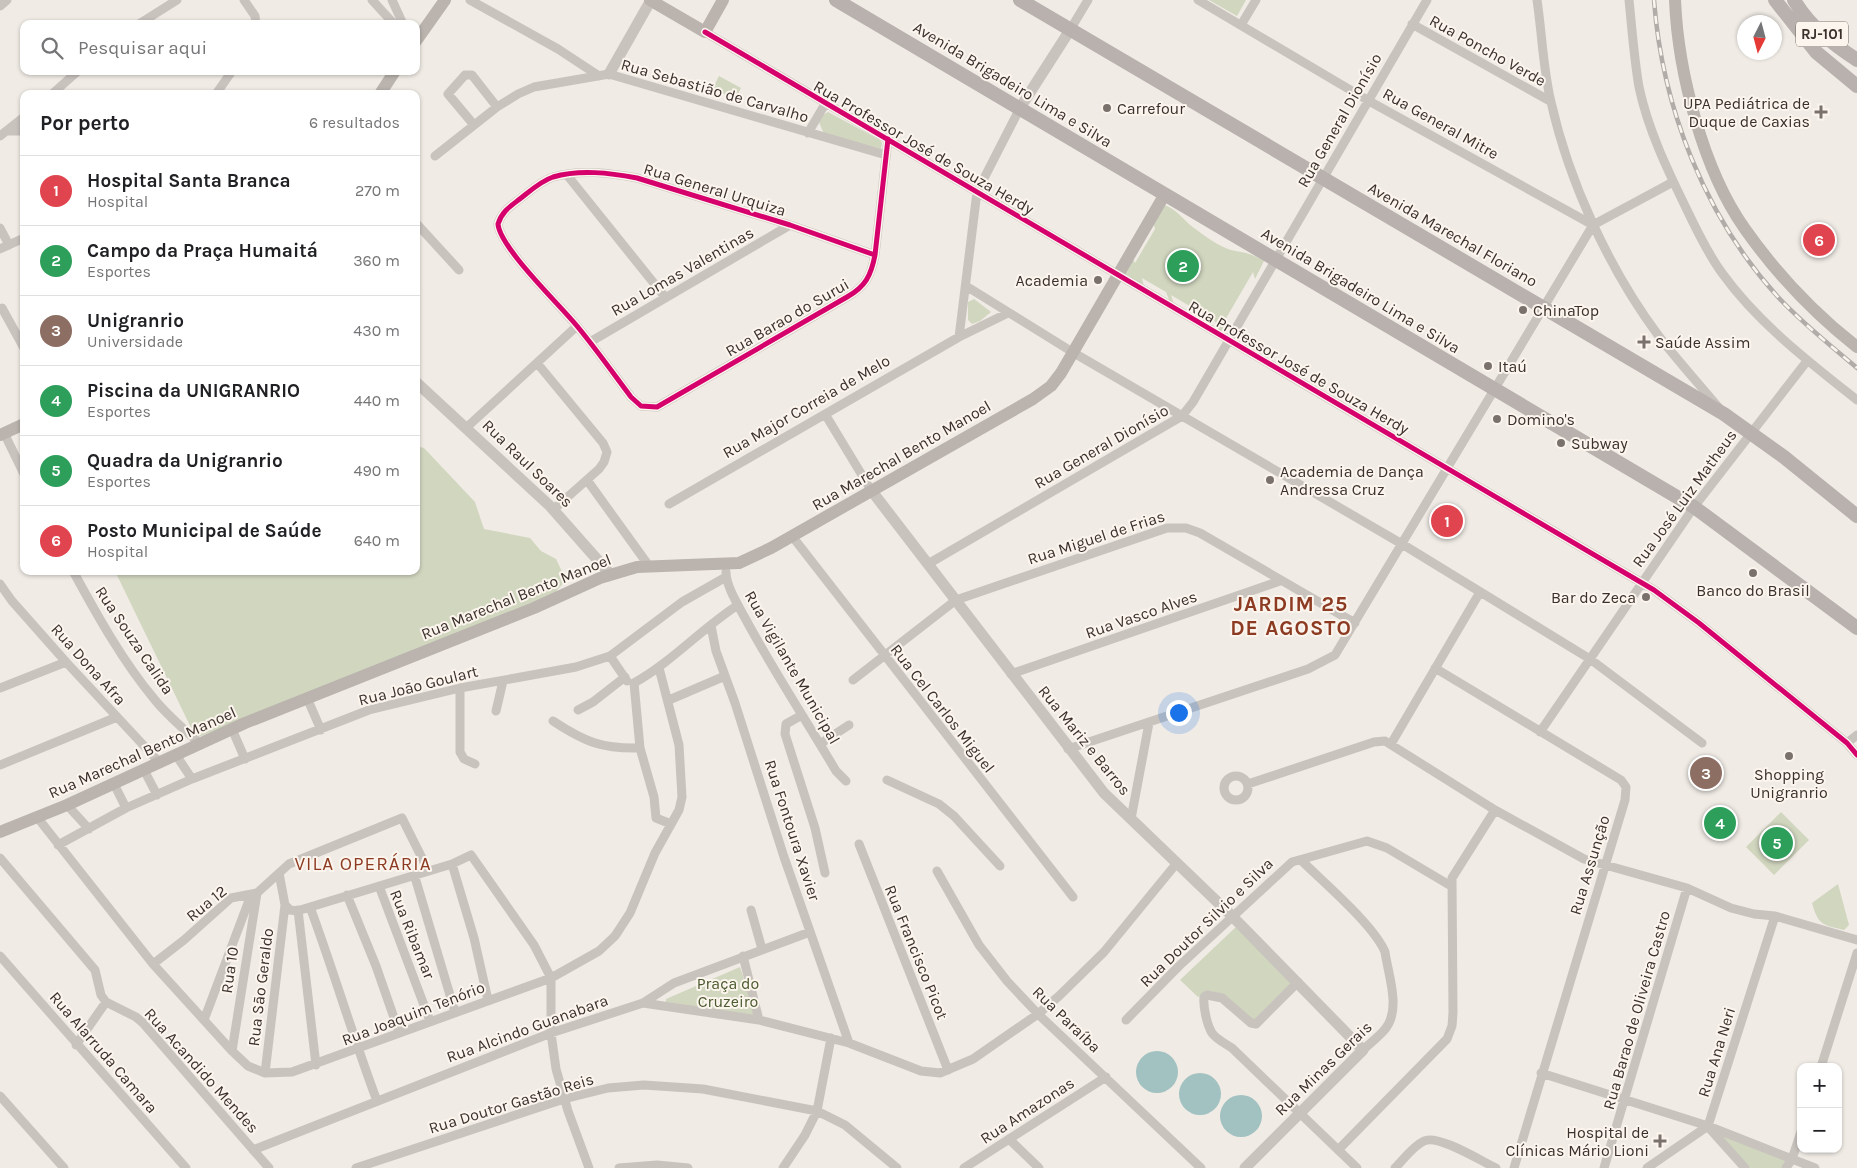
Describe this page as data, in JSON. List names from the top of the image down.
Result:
{
  "streets": {
    "main road": [
      "RJ-101",
      "Avenida Brigadeiro Lima e Silva",
      "Rua Professor José de Souza Herdy",
      "Avenida Marechal Floriano",
      "Rua Marechal Bento Manoel"
    ],
    "street": [
      "Rua Poncho Verde",
      "Rua Sebastião de Carvalho",
      "Rua General Dionísio",
      "Rua General Mitre",
      "Rua General Urquiza",
      "Rua Lomas Valentinas",
      "Rua Barao do Surui",
      "Rua Major Correia de Melo",
      "Rua Raul Soares",
      "Rua José Luiz Matheus",
      "Rua Miguel de Frias",
      "Rua Vasco Alves",
      "Rua Souza Calida",
      "Rua Dona Afra",
      "Rua Vigilante Municipal",
      "Rua Joāo Goulart",
      "Rua Cel Carlos Miguel",
      "Rua Mariz e Barros",
      "Rua Fontoura Xavier",
      "Rua Assunção",
      "Rua 12",
      "Rua Doutor Silvio e Silva",
      "Rua Ribamar",
      "Rua Francisco Picot",
      "Rua 10",
      "Rua Sāo Geraldo",
      "Rua Barao de Oliveira Castro",
      "Rua Joaquim Tenório",
      "Rua Paraíba",
      "Rua Alcindo Guanabara",
      "Rua Alarruda Camara",
      "Rua Ana Neri",
      "Rua Minas Gerais",
      "Rua Acandido Mendes",
      "Rua Doutor Gastão Reis",
      "Rua Amazonas"
    ]
  },
  "crossings": [
    ["Rua Poncho Verde", "Rua General Dionísio"],
    ["Avenida Brigadeiro Lima e Silva", "Rua General Dionísio"],
    ["Avenida Brigadeiro Lima e Silva", "Rua Marechal Bento Manoel"],
    ["Avenida Brigadeiro Lima e Silva", "Rua José Luiz Matheus"],
    ["Rua Sebastião de Carvalho", "Rua Barao do Surui"],
    ["Rua General Dionísio", "Rua General Mitre"],
    ["Rua General Dionísio", "Rua Professor José de Souza Herdy"],
    ["Rua General Dionísio", "Avenida Marechal Floriano"],
    ["Rua General Dionísio", "Rua Mariz e Barros"],
    ["Rua Professor José de Souza Herdy", "Rua Barao do Surui"],
    ["Rua Professor José de Souza Herdy", "Rua Marechal Bento Manoel"],
    ["Rua Professor José de Souza Herdy", "Rua José Luiz Matheus"],
    ["Rua General Urquiza", "Rua Lomas Valentinas"],
    ["Rua General Urquiza", "Rua Barao do Surui"],
    ["Avenida Marechal Floriano", "Rua José Luiz Matheus"],
    ["Rua Major Correia de Melo", "Rua Mariz e Barros"],
    ["Rua Marechal Bento Manoel", "Rua Raul Soares"],
    ["Rua Marechal Bento Manoel", "Rua Souza Calida"],
    ["Rua Marechal Bento Manoel", "Rua Dona Afra"],
    ["Rua Marechal Bento Manoel", "Rua Vigilante Municipal"],
    ["Rua Marechal Bento Manoel", "Rua Joāo Goulart"],
    ["Rua Marechal Bento Manoel", "Rua Cel Carlos Miguel"],
    ["Rua Marechal Bento Manoel", "Rua Mariz e Barros"],
    ["Rua Marechal Bento Manoel", "Rua Joaquim Tenório"],
    ["Rua José Luiz Matheus", "Rua Assunção"],
    ["Rua Miguel de Frias", "Rua Vasco Alves"],
    ["Rua Miguel de Frias", "Rua Cel Carlos Miguel"],
    ["Rua Miguel de Frias", "Rua Mariz e Barros"],
    ["Rua Vasco Alves", "Rua Mariz e Barros"],
    ["Rua Vigilante Municipal", "Rua Joāo Goulart"],
    ["Rua Joāo Goulart", "Rua Joaquim Tenório"],
    ["Rua Mariz e Barros", "Rua Doutor Silvio e Silva"],
    ["Rua Mariz e Barros", "Rua Minas Gerais"],
    ["Rua Fontoura Xavier", "Rua Alcindo Guanabara"],
    ["Rua 12", "Rua 10"],
    ["Rua 12", "Rua Sāo Geraldo"],
    ["Rua 12", "Rua Joaquim Tenório"],
    ["Rua Doutor Silvio e Silva", "Rua Minas Gerais"],
    ["Rua Ribamar", "Rua Joaquim Tenório"],
    ["Rua 10", "Rua Joaquim Tenório"],
    ["Rua Sāo Geraldo", "Rua Joaquim Tenório"],
    ["Rua Paraíba", "Rua Amazonas"],
    ["Rua Alcindo Guanabara", "Rua Acandido Mendes"]
  ],
  "districts": ["JARDIM 25 DE AGOSTO", "VILA OPERÁRIA"],
  "parks": ["Praça do Cruzeiro"],
  "places": {
    "other": [
      "Carrefour",
      "Academia",
      "ChinaTop",
      "Itaú",
      "Domino's",
      "Subway",
      "Academia de Dança Andressa Cruz",
      "Banco do Brasil",
      "Bar do Zeca",
      "Shopping Unigranrio"
    ],
    "health": ["UPA Pediátrica de Duque de Caxias", "Saúde Assim", "Hospital de Clínicas Mário Lioni"]
  },
  "north": "bottom",
  "page": {
    "search": "Pesquisar aqui",
    "heading": ["Por perto", "6 resultados"],
    "list": [
      {
        "mark": "1",
        "name": "Hospital Santa Branca",
        "note": "Hospital",
        "value": "270 m"
      },
      {
        "mark": "2",
        "name": "Campo da Praça Humaitá",
        "note": "Esportes",
        "value": "360 m"
      },
      {
        "mark": "3",
        "name": "Unigranrio",
        "note": "Universidade",
        "value": "430 m"
      },
      {
        "mark": "4",
        "name": "Piscina da UNIGRANRIO",
        "note": "Esportes",
        "value": "440 m"
      },
      {
        "mark": "5",
        "name": "Quadra da Unigranrio",
        "note": "Esportes",
        "value": "490 m"
      },
      {
        "mark": "6",
        "name": "Posto Municipal de Saúde",
        "note": "Hospital",
        "value": "640 m"
      }
    ],
    "pins": [
      "6",
      "2",
      "1",
      "3",
      "4",
      "5"
    ],
    "map_buttons": ["+", "−"]
  }
}
